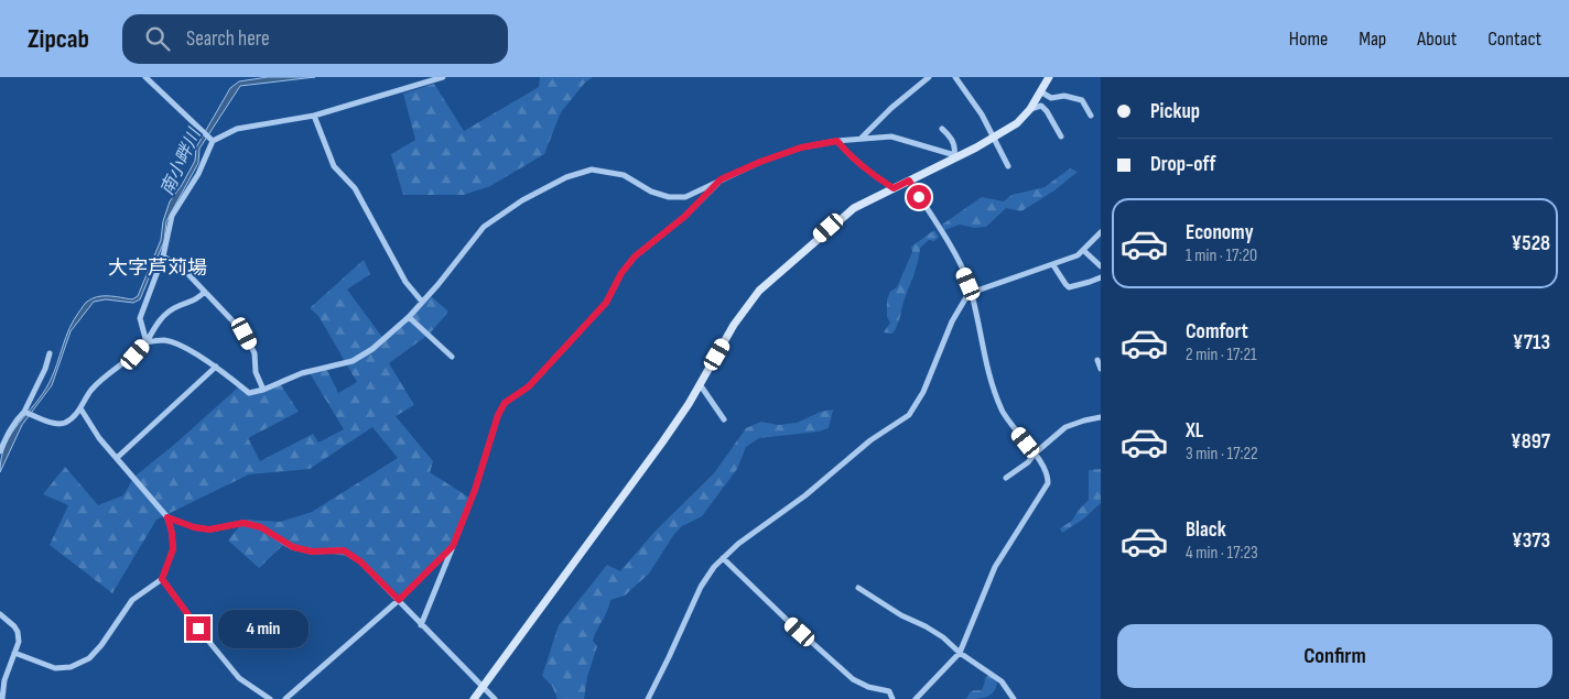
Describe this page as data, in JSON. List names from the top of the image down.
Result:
{
  "districts": ["大字芦苅場"],
  "water": ["南小畔川"],
  "page": {
    "header": "Zipcab",
    "search": "Search here",
    "nav": [
      "Home",
      "Map",
      "About",
      "Contact"
    ],
    "banner": ["Pickup", "Drop-off"],
    "list": [
      {
        "name": "Economy",
        "note": "1 min · 17:20",
        "value": "¥528"
      },
      {
        "name": "Comfort",
        "note": "2 min · 17:21",
        "value": "¥713"
      },
      {
        "name": "XL",
        "note": "3 min · 17:22",
        "value": "¥897"
      },
      {
        "name": "Black",
        "note": "4 min · 17:23",
        "value": "¥373"
      }
    ],
    "bubble": "4 min",
    "buttons": "Confirm"
  }
}
